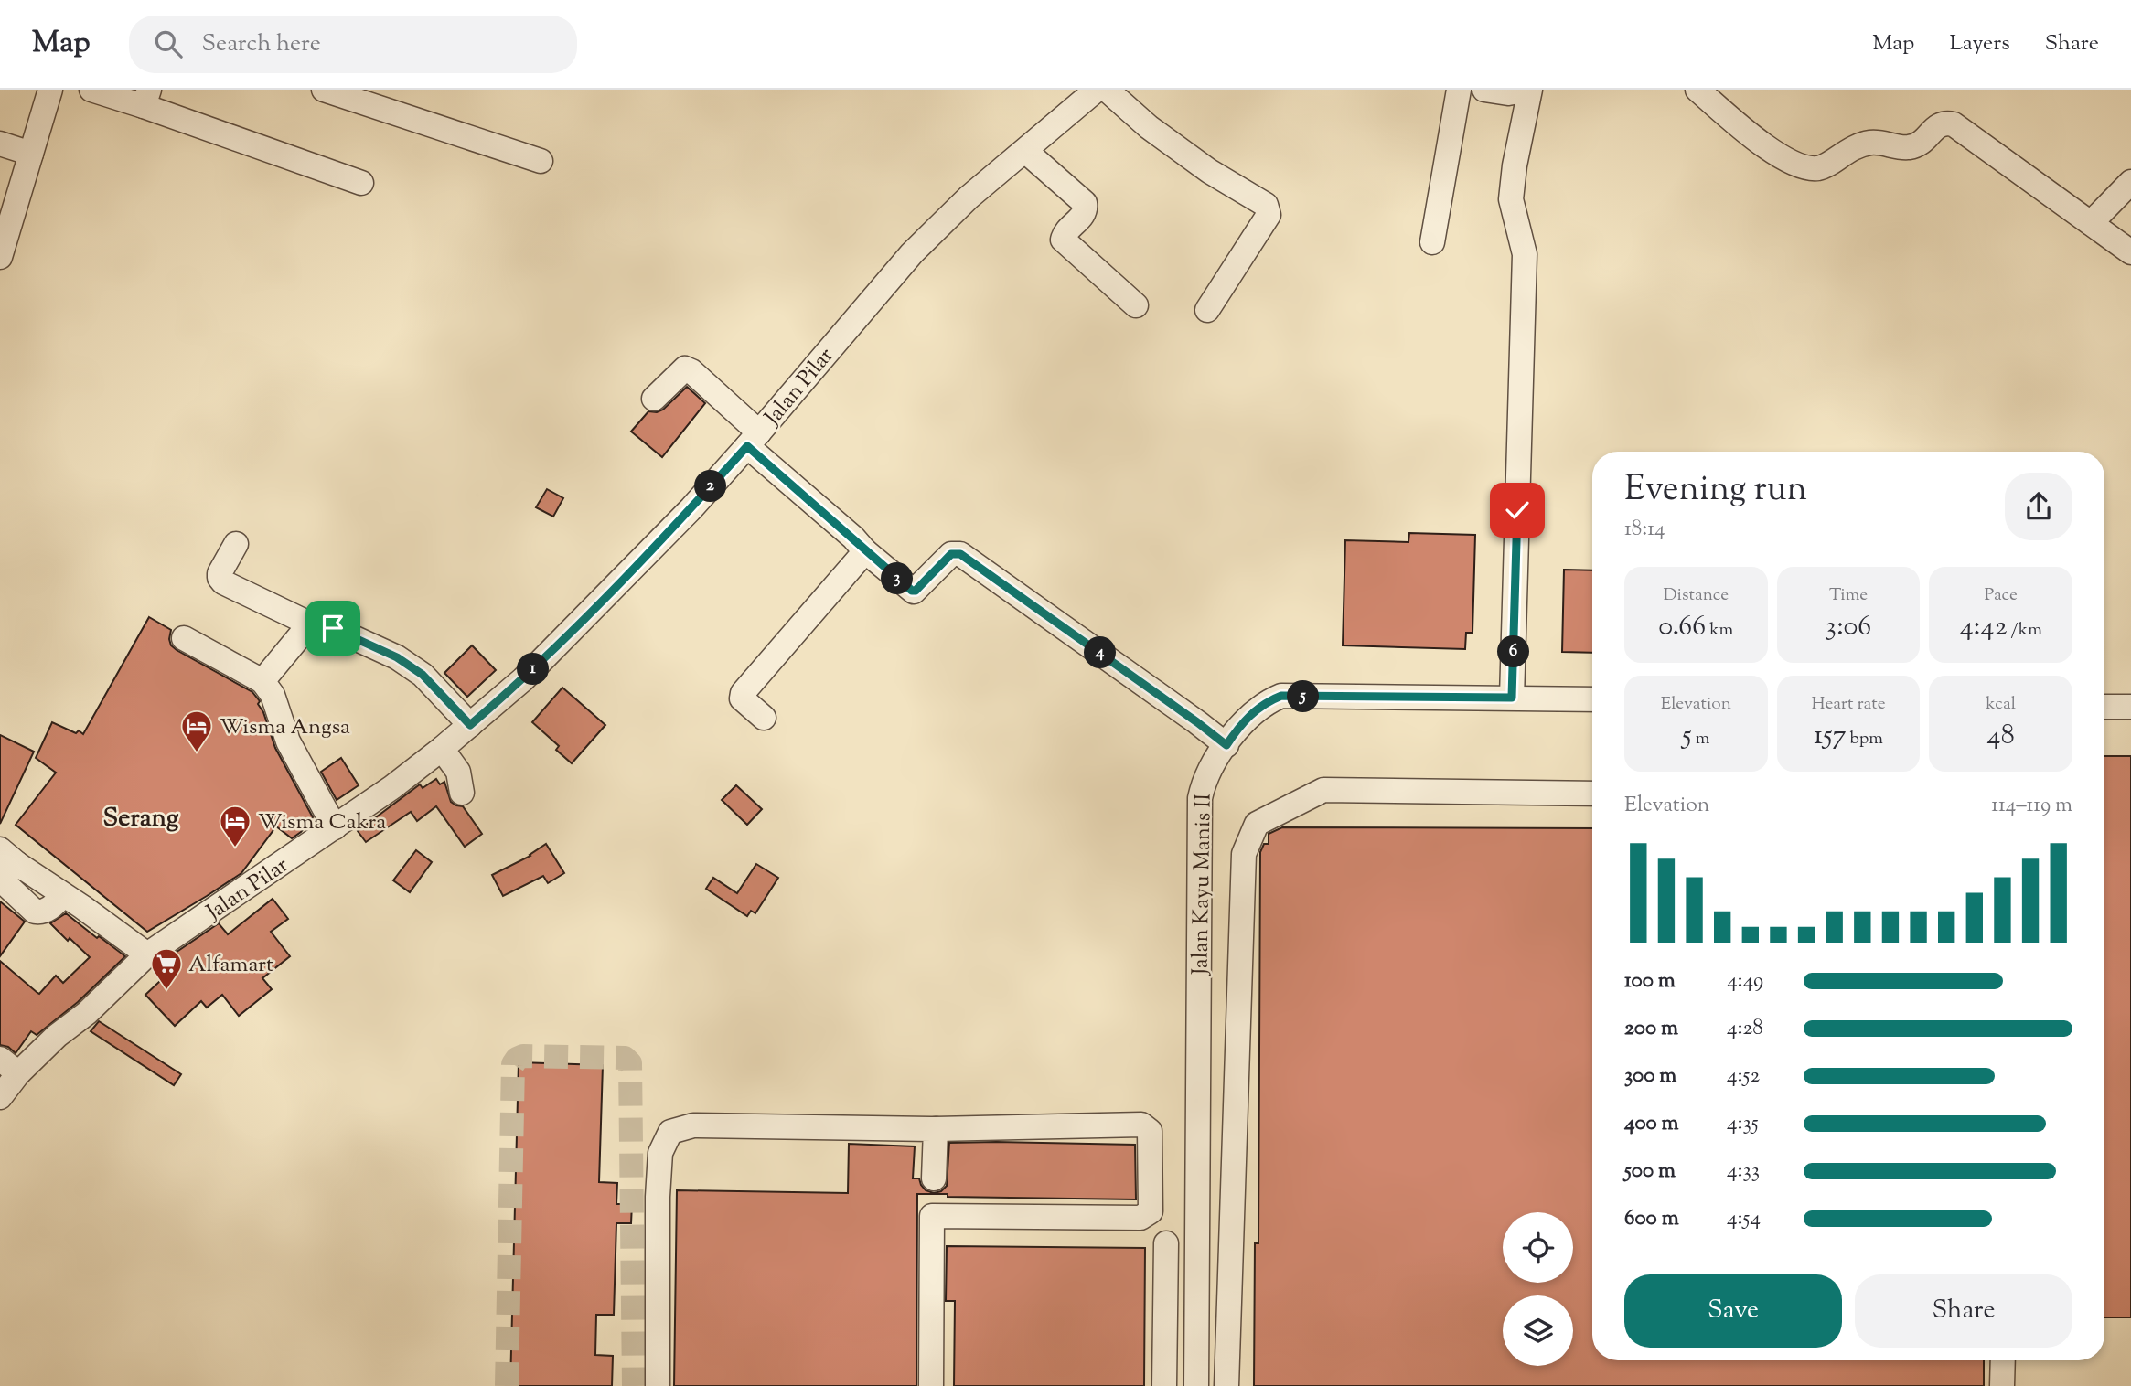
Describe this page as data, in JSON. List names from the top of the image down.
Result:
{
  "streets": {
    "street": ["Jalan Pilar", "Jalan Kayu Manis II"]
  },
  "districts": ["Serang"],
  "places": {
    "hotel": ["Wisma Angsa", "Wisma Cakra"],
    "supermarket": ["Alfamart"]
  },
  "page": {
    "header": "Map",
    "search": "Search here",
    "nav": ["Map", "Layers", "Share"],
    "heading": ["Evening run", "18:14"],
    "pins": [
      "2",
      "3",
      "6",
      "4",
      "1",
      "5"
    ],
    "stats": [
      ["Distance", "0.66 km"],
      ["Time", "3:06"],
      ["Pace", "4:42 /km"],
      ["Elevation", "5 m"],
      ["Heart rate", "157 bpm"],
      ["kcal", "48"]
    ],
    "chart": ["Elevation", "114–119 m"],
    "list": [
      {
        "name": "100 m",
        "note": "4:49"
      },
      {
        "name": "200 m",
        "note": "4:28"
      },
      {
        "name": "300 m",
        "note": "4:52"
      },
      {
        "name": "400 m",
        "note": "4:35"
      },
      {
        "name": "500 m",
        "note": "4:33"
      },
      {
        "name": "600 m",
        "note": "4:54"
      }
    ],
    "buttons": ["Save", "Share"]
  }
}
